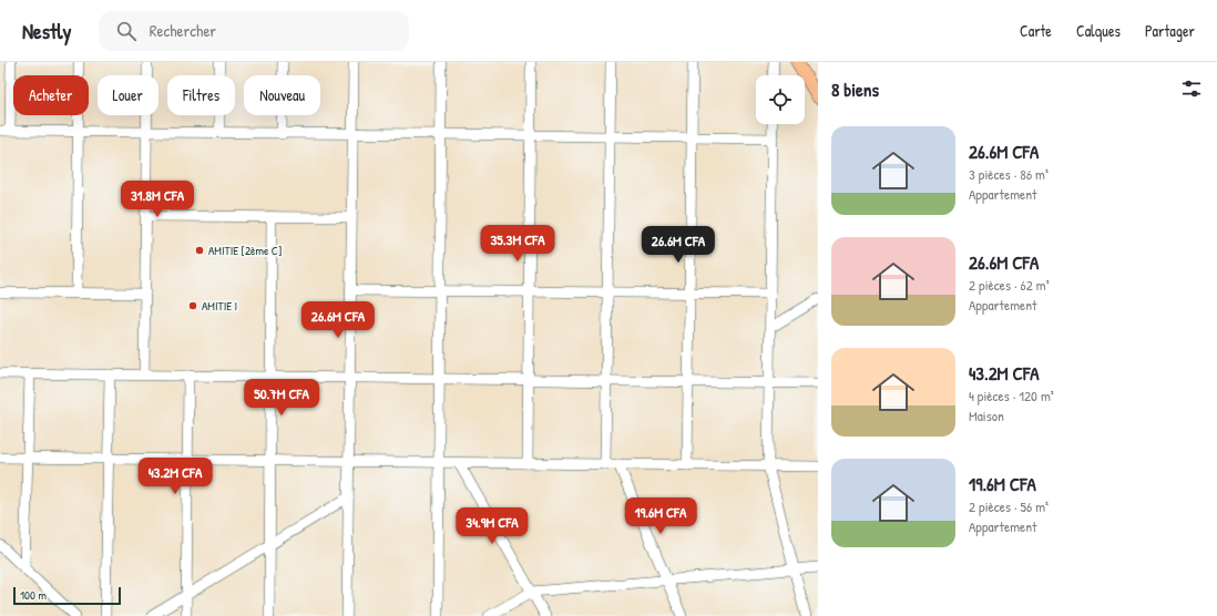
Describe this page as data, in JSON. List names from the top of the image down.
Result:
{
  "places": ["AMITIE [2ème C]", "AMITIE I"],
  "scale_bar": "100 m",
  "page": {
    "header": "Nestly",
    "search": "Rechercher",
    "nav": ["Carte", "Calques", "Partager"],
    "heading": "8 biens",
    "chip": [
      "Acheter",
      "Louer",
      "Filtres",
      "Nouveau"
    ],
    "list": [
      {
        "name": "26.6M CFA",
        "note": "3 pièces · 86 m² · Appartement"
      },
      {
        "name": "26.6M CFA",
        "note": "2 pièces · 62 m² · Appartement"
      },
      {
        "name": "43.2M CFA",
        "note": "4 pièces · 120 m² · Maison"
      },
      {
        "name": "19.6M CFA",
        "note": "2 pièces · 56 m² · Appartement"
      }
    ],
    "price": [
      "31.8M CFA",
      "35.3M CFA",
      "26.6M CFA",
      "26.6M CFA",
      "50.7M CFA",
      "43.2M CFA",
      "19.6M CFA",
      "34.9M CFA"
    ],
    "scale": "100 m"
  }
}
